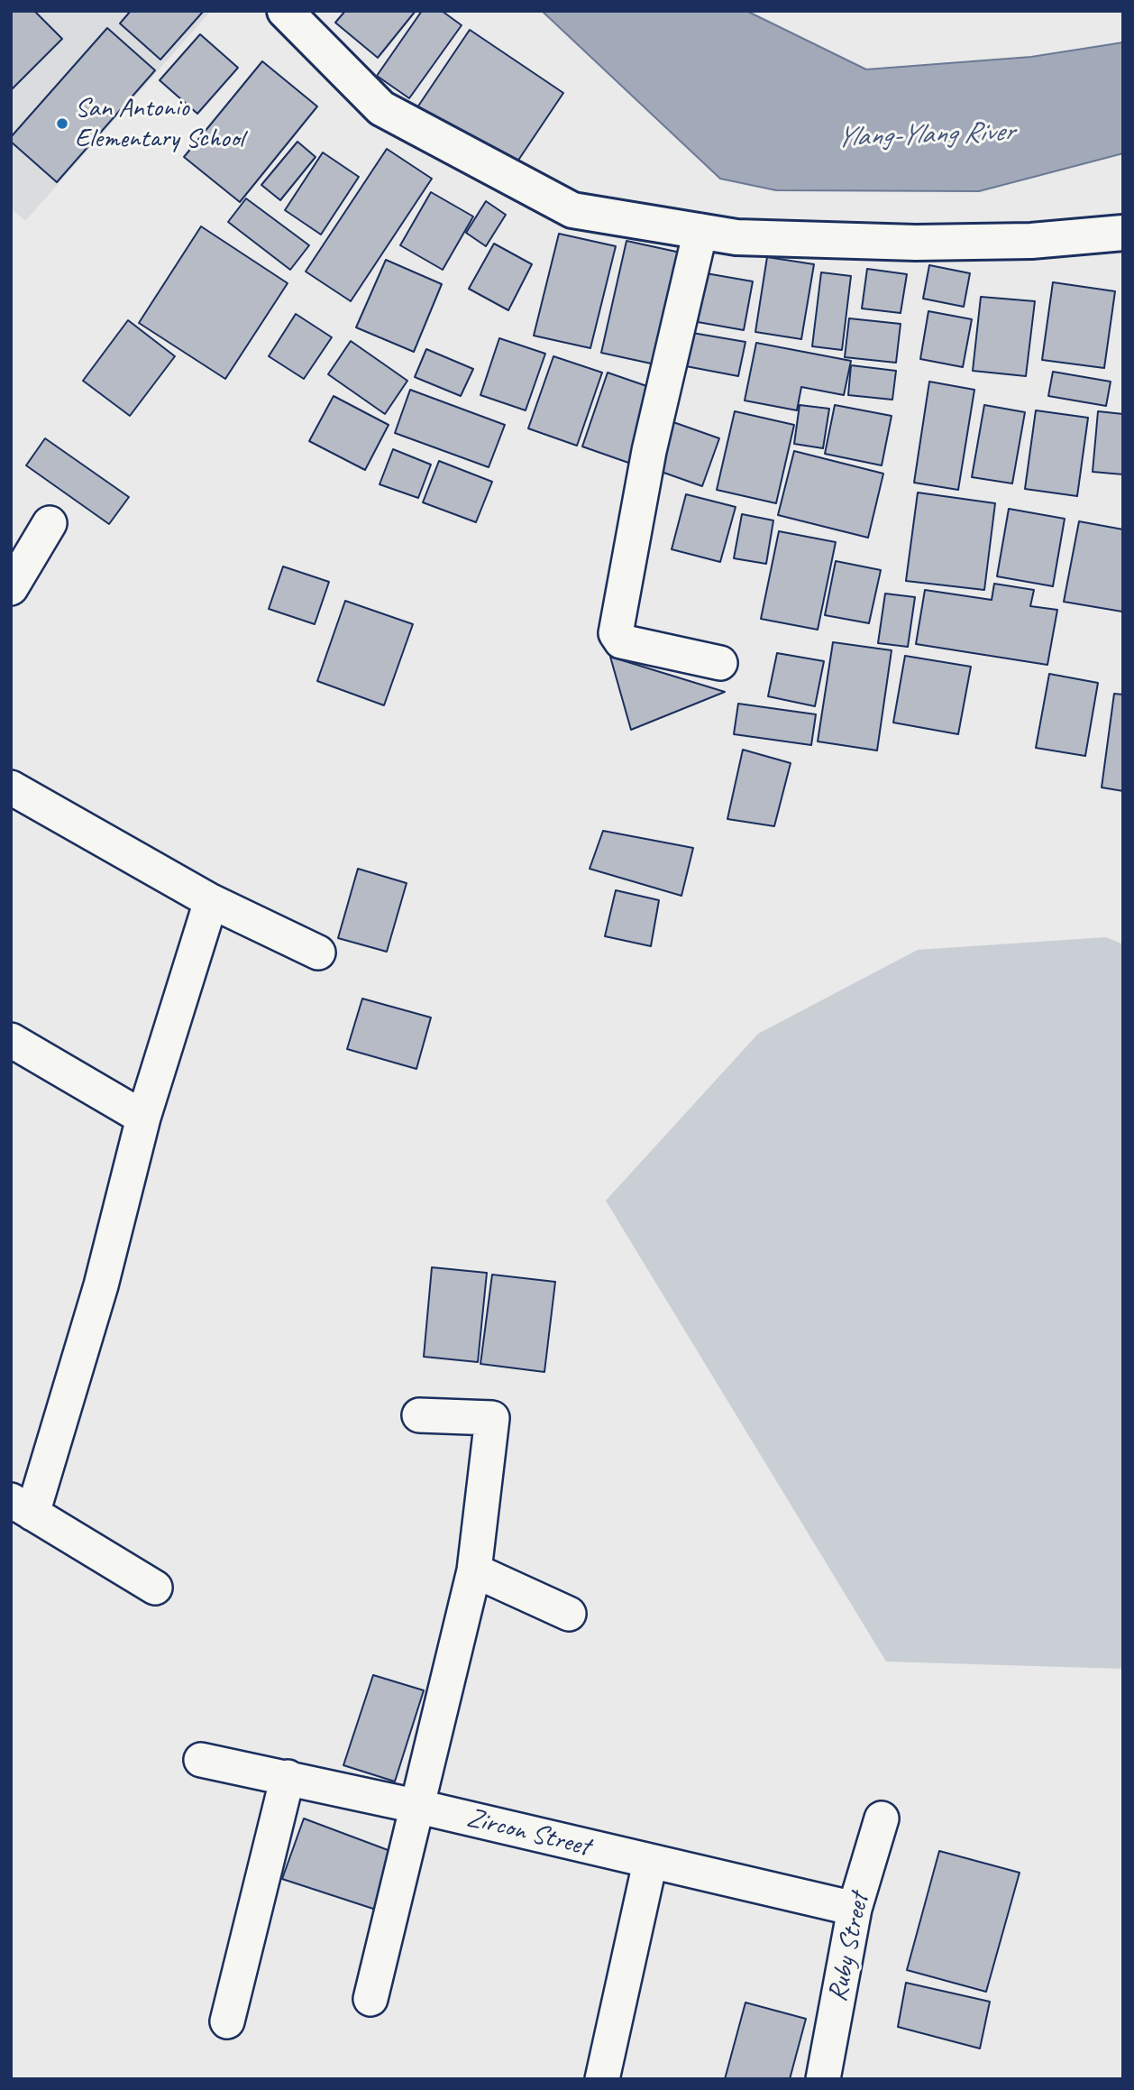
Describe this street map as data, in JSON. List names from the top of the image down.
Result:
{
  "streets": {
    "street": ["Zircon Street", "Ruby Street"]
  },
  "crossings": [
    ["Zircon Street", "Ruby Street"]
  ],
  "water": ["Ylang-Ylang River"],
  "places": ["San Antonio Elementary School"]
}
